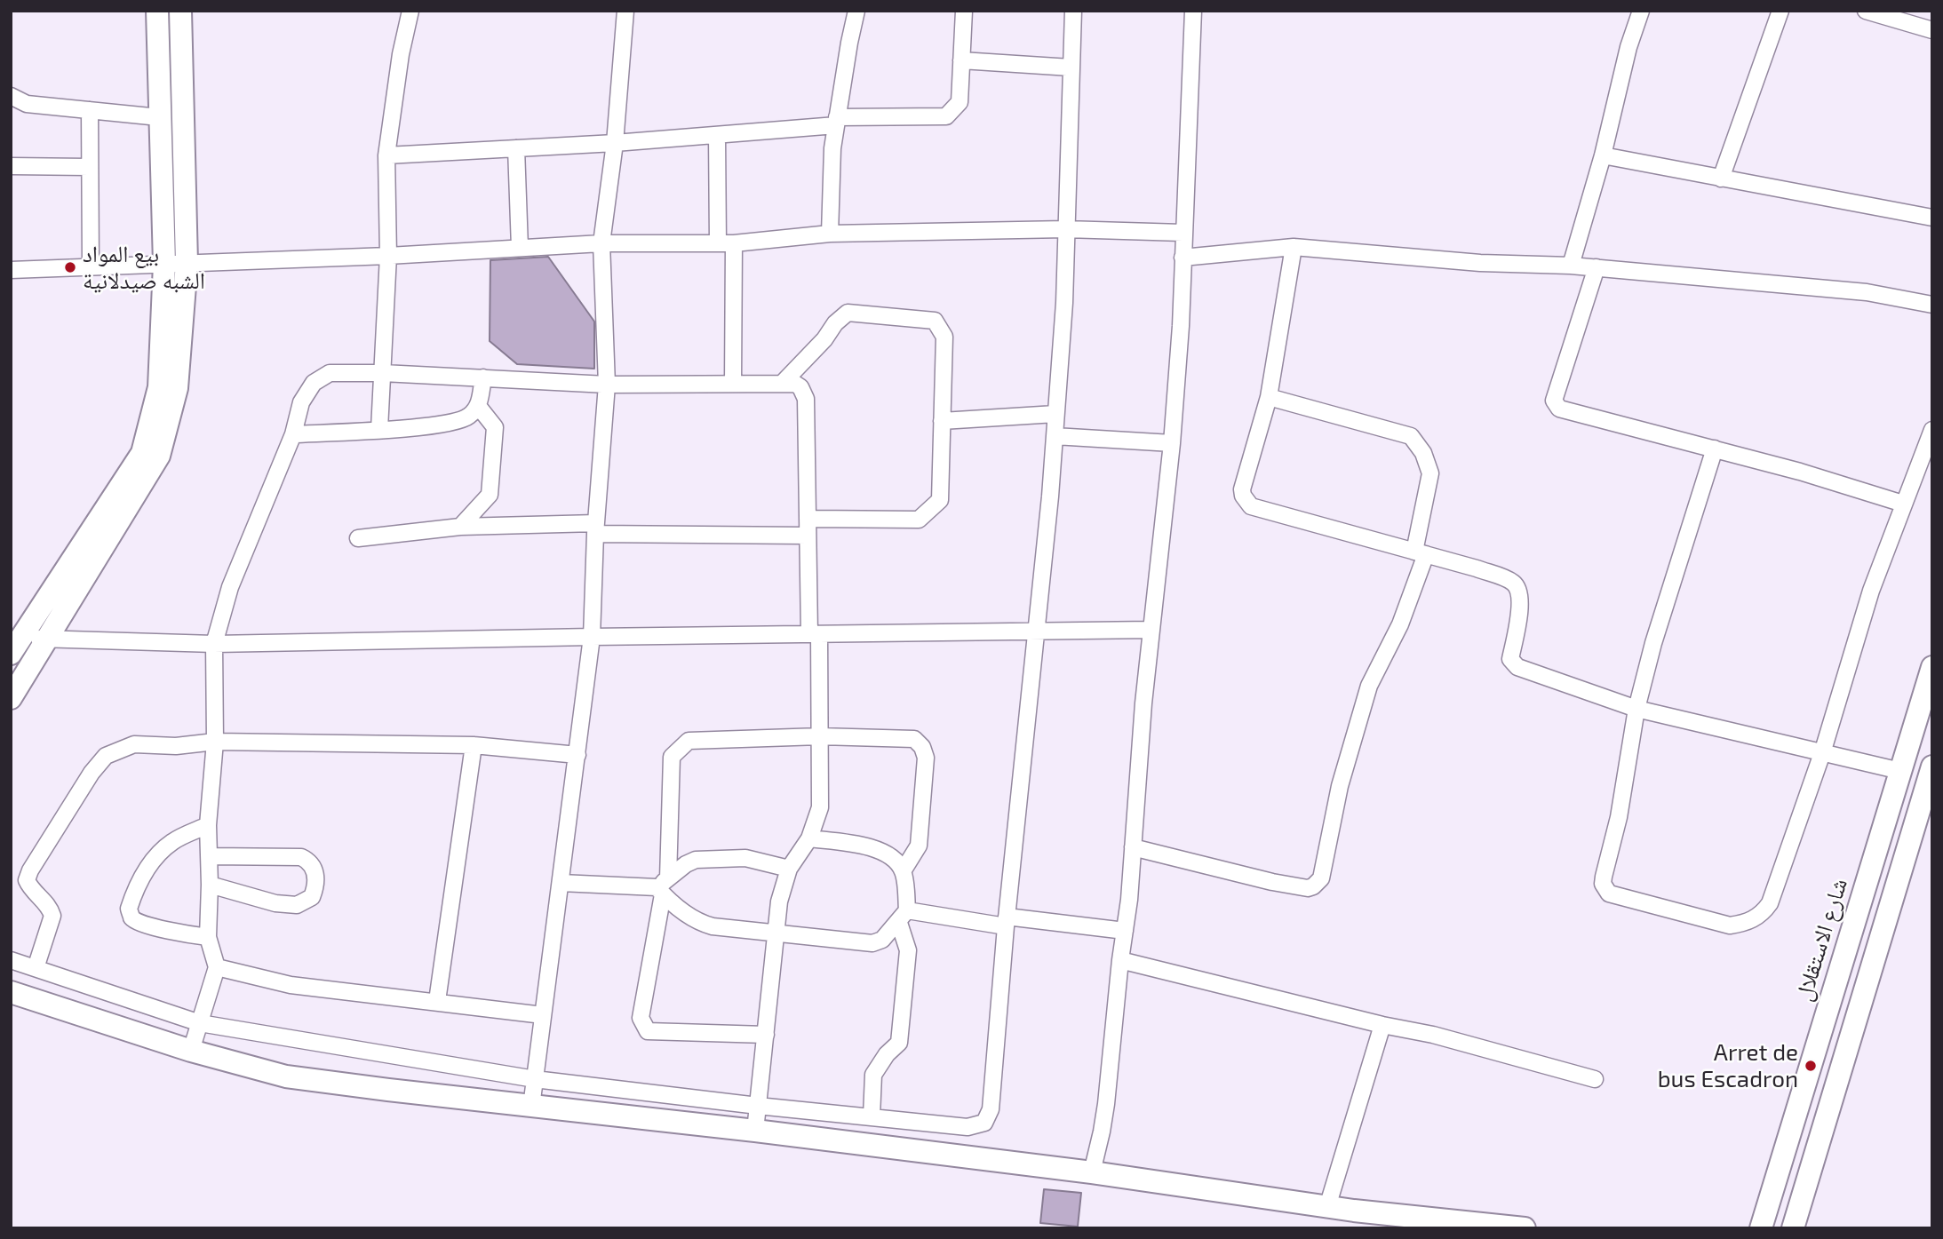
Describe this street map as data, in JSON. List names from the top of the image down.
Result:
{
  "streets": {
    "street": ["شارع الاستقلال"]
  },
  "places": ["بيع المواد الشبه صيدلانية", "Arret de bus Escadron"]
}
